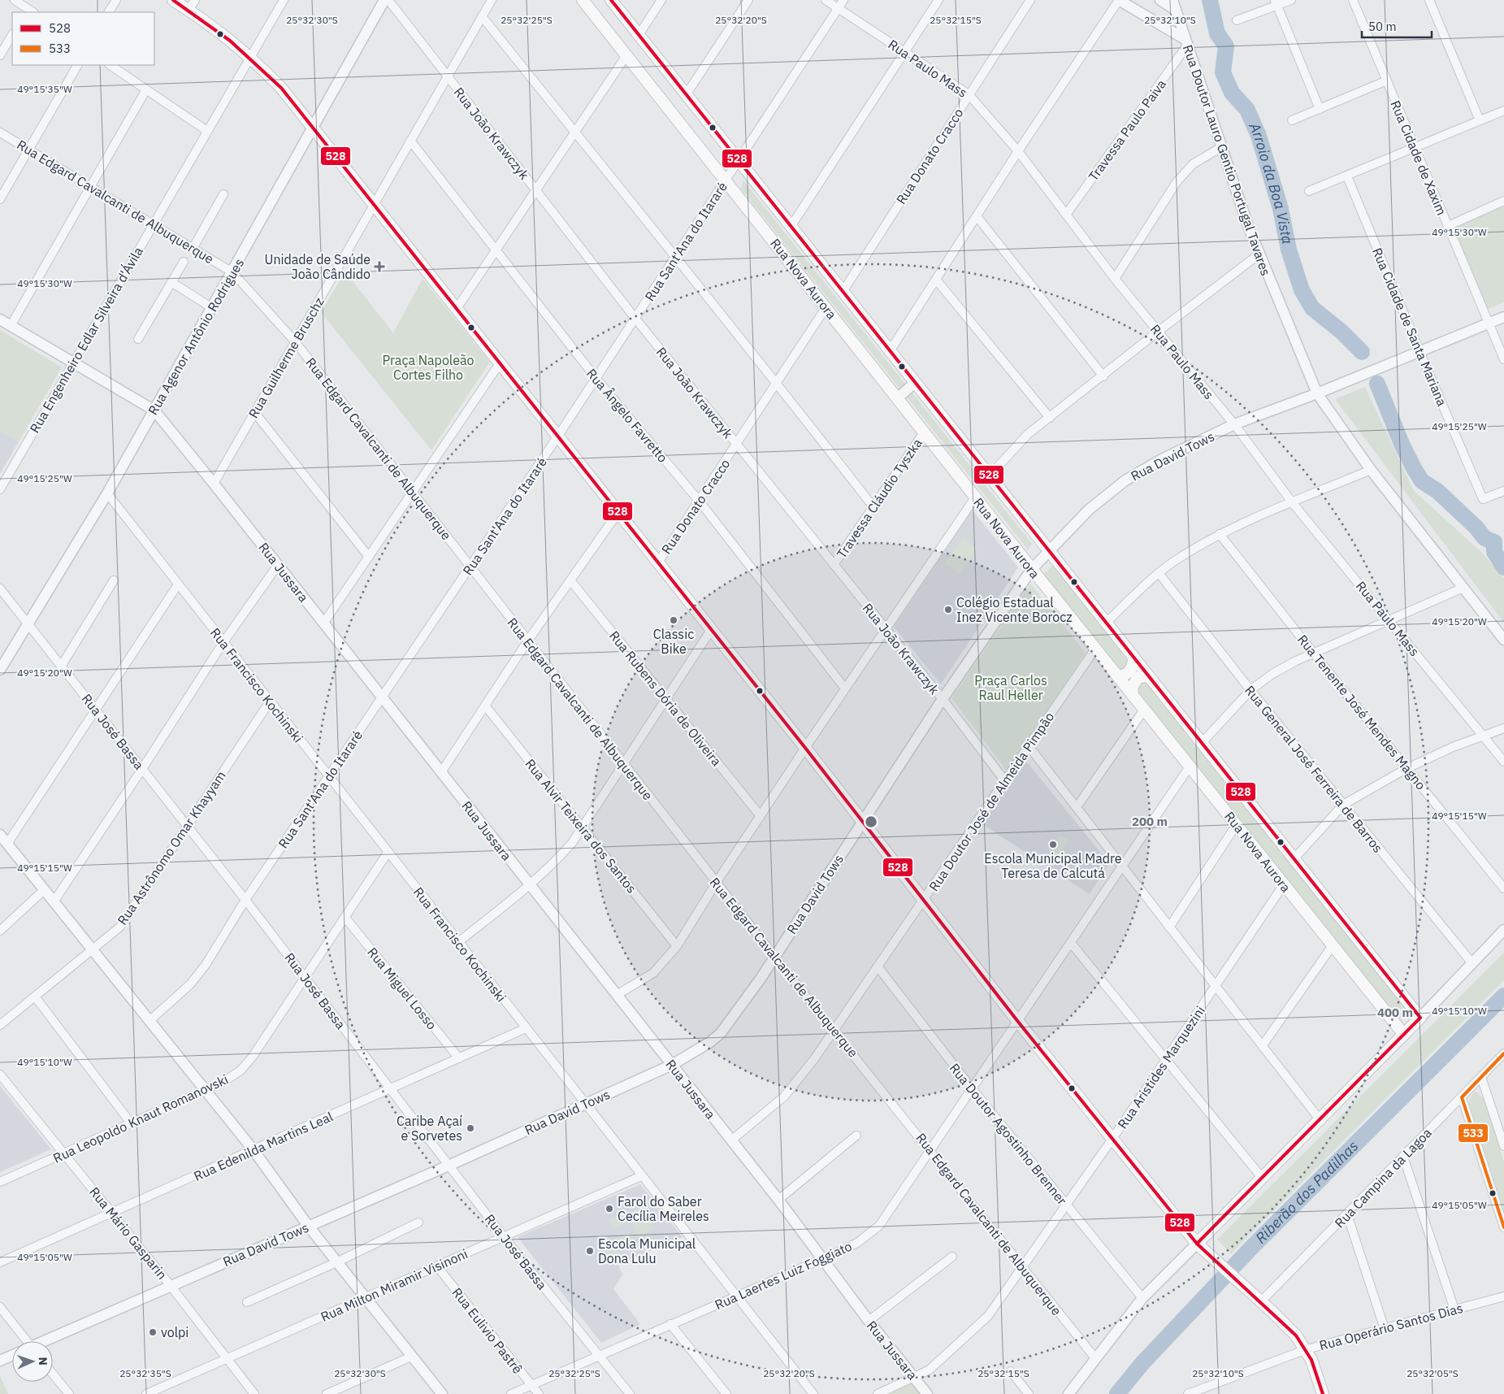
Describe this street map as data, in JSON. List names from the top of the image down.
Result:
{
  "streets": {
    "main road": ["Rua Nova Aurora"],
    "street": [
      "Rua Paulo Mass",
      "Travessa Paulo Paiva",
      "Rua João Krawczyk",
      "Rua Donato Cracco",
      "Rua Cidade de Xaxim",
      "Rua Doutor Lauro Gentio Portugal Tavares",
      "Rua Edgard Cavalcanti de Albuquerque",
      "Rua Sant'Ana do Itararé",
      "Rua Cidade de Santa Mariana",
      "Rua Agenor Antônio Rodrigues",
      "Rua Engenheiro Edlar Silveira d'Ávila",
      "Rua Guilherme Bruschz",
      "Rua Ângelo Favretto",
      "Rua David Tows",
      "Travessa Cláudio Tyszka",
      "Rua Jussara",
      "Rua Francisco Kochinski",
      "Rua Rubens Dória de Oliveira",
      "Rua Tenente José Mendes Magno",
      "Rua José Bassa",
      "Rua General José Ferreira de Barros",
      "Rua Doutor José de Almeida Pimpão",
      "Rua Alvir Teixeira dos Santos",
      "Rua Astrônomo Omar Khayyam",
      "Rua Miguel Losso",
      "Rua Aristides Marquezini",
      "Rua Leopoldo Knaut Romanovski",
      "Rua Doutor Agostinho Brenner",
      "Rua Edenilda Martins Leal",
      "Rua Campina da Lagoa",
      "Rua Mário Gasparin",
      "Rua Laertes Luiz Foggiato",
      "Rua Milton Miramir Visinoni",
      "Rua Operário Santos Dias",
      "Rua Eulivio Pastrê"
    ]
  },
  "crossings": [
    ["Rua Paulo Mass", "Travessa Paulo Paiva"],
    ["Rua Paulo Mass", "Rua Donato Cracco"],
    ["Rua Paulo Mass", "Rua Sant'Ana do Itararé"],
    ["Rua Paulo Mass", "Rua David Tows"],
    ["Travessa Paulo Paiva", "Rua Doutor Lauro Gentio Portugal Tavares"],
    ["Rua João Krawczyk", "Rua Donato Cracco"],
    ["Rua João Krawczyk", "Rua Sant'Ana do Itararé"],
    ["Rua João Krawczyk", "Rua Guilherme Bruschz"],
    ["Rua João Krawczyk", "Rua David Tows"],
    ["Rua João Krawczyk", "Travessa Cláudio Tyszka"],
    ["Rua João Krawczyk", "Rua Doutor José de Almeida Pimpão"],
    ["Rua Donato Cracco", "Rua Nova Aurora"],
    ["Rua Donato Cracco", "Rua Ângelo Favretto"],
    ["Rua Cidade de Xaxim", "Rua David Tows"],
    ["Rua Doutor Lauro Gentio Portugal Tavares", "Rua David Tows"],
    ["Rua Edgard Cavalcanti de Albuquerque", "Rua Sant'Ana do Itararé"],
    ["Rua Edgard Cavalcanti de Albuquerque", "Rua Agenor Antônio Rodrigues"],
    ["Rua Edgard Cavalcanti de Albuquerque", "Rua Engenheiro Edlar Silveira d'Ávila"],
    ["Rua Edgard Cavalcanti de Albuquerque", "Rua Guilherme Bruschz"],
    ["Rua Edgard Cavalcanti de Albuquerque", "Rua David Tows"],
    ["Rua Edgard Cavalcanti de Albuquerque", "Rua Doutor José de Almeida Pimpão"],
    ["Rua Edgard Cavalcanti de Albuquerque", "Rua Aristides Marquezini"],
    ["Rua Edgard Cavalcanti de Albuquerque", "Rua Laertes Luiz Foggiato"],
    ["Rua Sant'Ana do Itararé", "Rua Nova Aurora"],
    ["Rua Sant'Ana do Itararé", "Rua Ângelo Favretto"],
    ["Rua Sant'Ana do Itararé", "Rua Jussara"],
    ["Rua Sant'Ana do Itararé", "Rua Francisco Kochinski"],
    ["Rua Sant'Ana do Itararé", "Rua José Bassa"],
    ["Rua Nova Aurora", "Rua David Tows"],
    ["Rua Nova Aurora", "Travessa Cláudio Tyszka"],
    ["Rua Nova Aurora", "Rua Doutor José de Almeida Pimpão"],
    ["Rua Nova Aurora", "Rua Aristides Marquezini"],
    ["Rua Nova Aurora", "Rua Laertes Luiz Foggiato"],
    ["Rua Cidade de Santa Mariana", "Rua David Tows"],
    ["Rua Agenor Antônio Rodrigues", "Rua Jussara"],
    ["Rua Agenor Antônio Rodrigues", "Rua Francisco Kochinski"],
    ["Rua Agenor Antônio Rodrigues", "Rua José Bassa"],
    ["Rua Engenheiro Edlar Silveira d'Ávila", "Rua Jussara"],
    ["Rua Guilherme Bruschz", "Rua Ângelo Favretto"],
    ["Rua Guilherme Bruschz", "Rua Jussara"],
    ["Rua David Tows", "Rua Jussara"],
    ["Rua David Tows", "Rua Francisco Kochinski"],
    ["Rua David Tows", "Rua José Bassa"],
    ["Rua David Tows", "Rua Mário Gasparin"],
    ["Rua Jussara", "Rua Doutor José de Almeida Pimpão"],
    ["Rua Jussara", "Rua Aristides Marquezini"],
    ["Rua Jussara", "Rua Laertes Luiz Foggiato"],
    ["Rua Francisco Kochinski", "Rua Astrônomo Omar Khayyam"],
    ["Rua Francisco Kochinski", "Rua Leopoldo Knaut Romanovski"],
    ["Rua Francisco Kochinski", "Rua Edenilda Martins Leal"],
    ["Rua Francisco Kochinski", "Rua Laertes Luiz Foggiato"],
    ["Rua Francisco Kochinski", "Rua Milton Miramir Visinoni"],
    ["Rua José Bassa", "Rua Astrônomo Omar Khayyam"],
    ["Rua José Bassa", "Rua Leopoldo Knaut Romanovski"],
    ["Rua José Bassa", "Rua Edenilda Martins Leal"],
    ["Rua José Bassa", "Rua Laertes Luiz Foggiato"],
    ["Rua José Bassa", "Rua Milton Miramir Visinoni"],
    ["Rua Doutor José de Almeida Pimpão", "Rua Doutor Agostinho Brenner"],
    ["Rua Miguel Losso", "Rua Leopoldo Knaut Romanovski"],
    ["Rua Miguel Losso", "Rua Edenilda Martins Leal"],
    ["Rua Aristides Marquezini", "Rua Doutor Agostinho Brenner"],
    ["Rua Leopoldo Knaut Romanovski", "Rua Mário Gasparin"],
    ["Rua Doutor Agostinho Brenner", "Rua Laertes Luiz Foggiato"],
    ["Rua Edenilda Martins Leal", "Rua Mário Gasparin"],
    ["Rua Mário Gasparin", "Rua Milton Miramir Visinoni"],
    ["Rua Laertes Luiz Foggiato", "Rua Eulivio Pastrê"],
    ["Rua Milton Miramir Visinoni", "Rua Eulivio Pastrê"]
  ],
  "water": ["Arroio da Boa Vista", "Riberão dos Padilhas"],
  "parks": ["Praça Napoleão Cortes Filho", "Praça Carlos Raul Heller"],
  "places": {
    "health": ["Unidade de Saúde João Cândido"],
    "other": [
      "Colégio Estadual Inez Vicente Borocz",
      "Classic Bike",
      "Escola Municipal Madre Teresa de Calcutá",
      "Caribe Açaí e Sorvetes",
      "Farol do Saber Cecília Meireles",
      "Escola Municipal Dona Lulu",
      "volpi"
    ]
  },
  "lines": ["transit line 528", "transit line 533"],
  "legend": ["528", "533"],
  "scale_bar": "50 m",
  "north": "right",
  "coordinates": [
    "25°32'30\"S",
    "25°32'25\"S",
    "25°32'20\"S",
    "25°32'15\"S",
    "25°32'10\"S",
    "49°15'35\"W",
    "49°15'30\"W",
    "49°15'25\"W",
    "49°15'20\"W",
    "49°15'15\"W",
    "49°15'10\"W",
    "49°15'05\"W",
    "25°32'35\"S",
    "25°32'05\"S"
  ],
  "rings": ["200 m", "400 m"]
}
